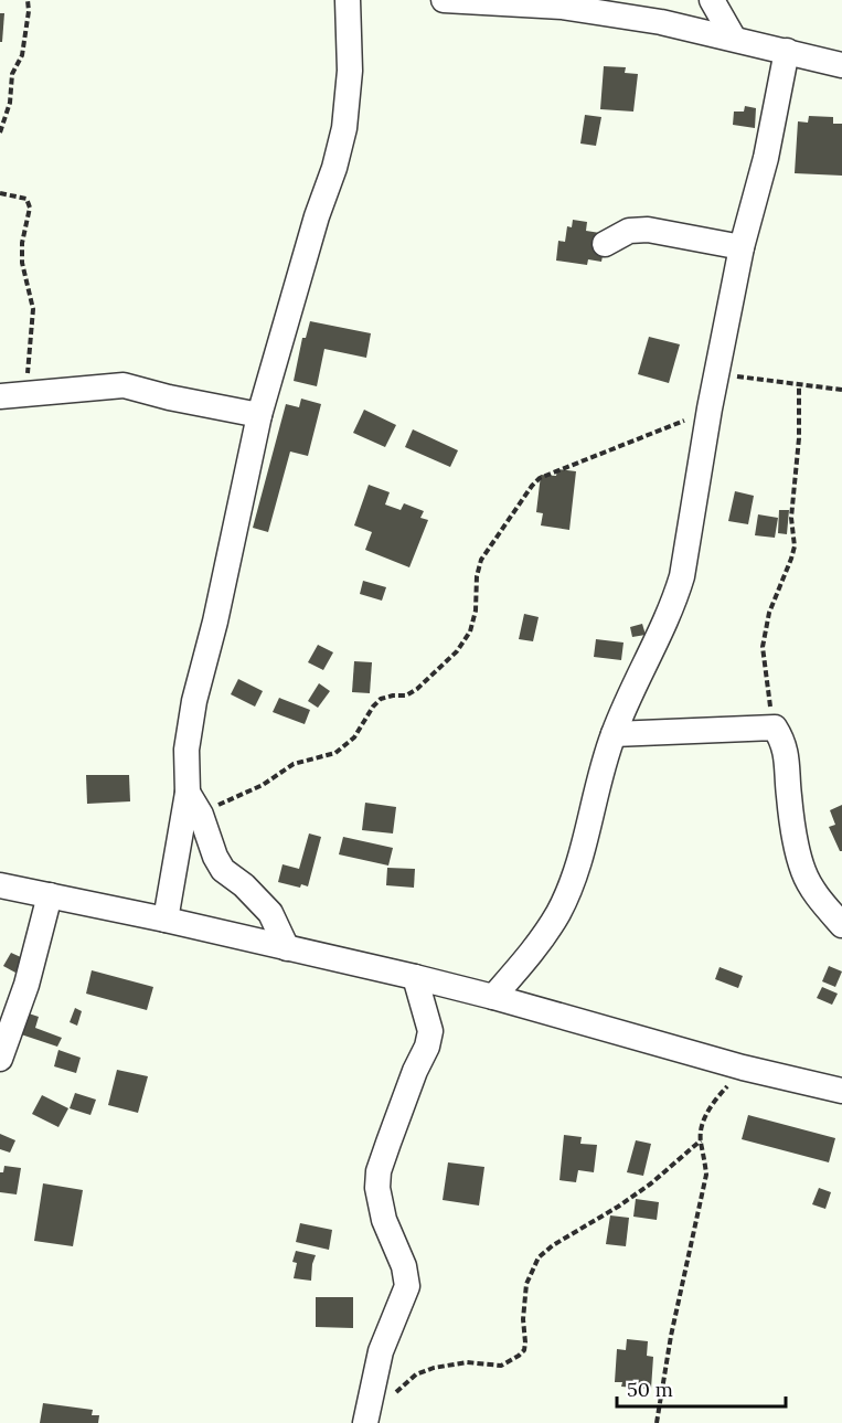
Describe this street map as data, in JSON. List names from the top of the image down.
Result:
{
  "scale_bar": "50 m"
}
